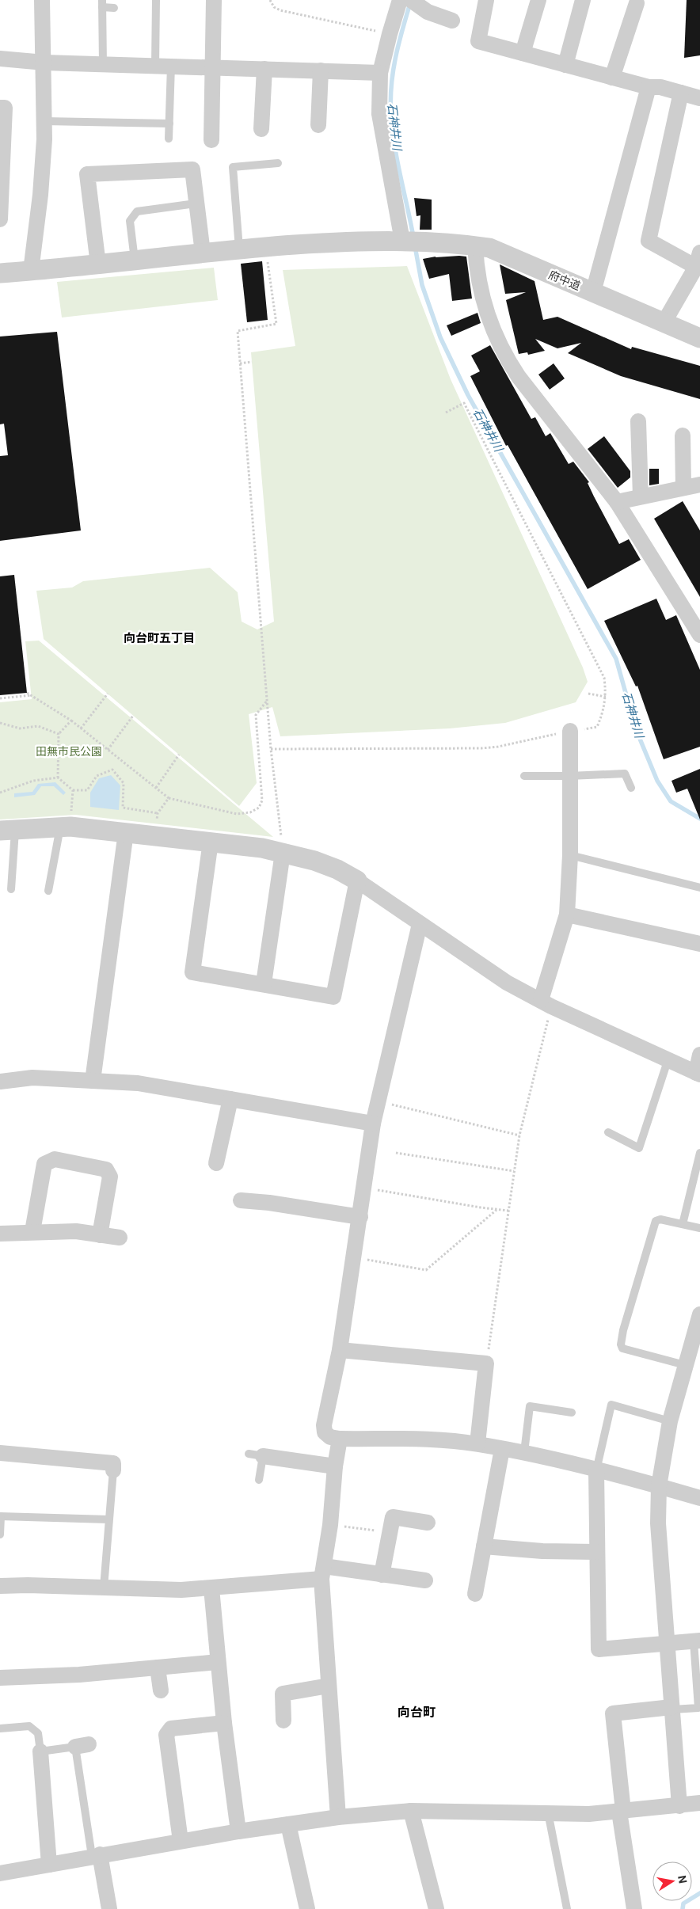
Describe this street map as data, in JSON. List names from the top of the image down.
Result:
{
  "streets": {
    "street": ["府中道"]
  },
  "districts": ["向台町五丁目", "向台町"],
  "water": ["石神井川"],
  "parks": ["田無市民公園"],
  "north": "right"
}
